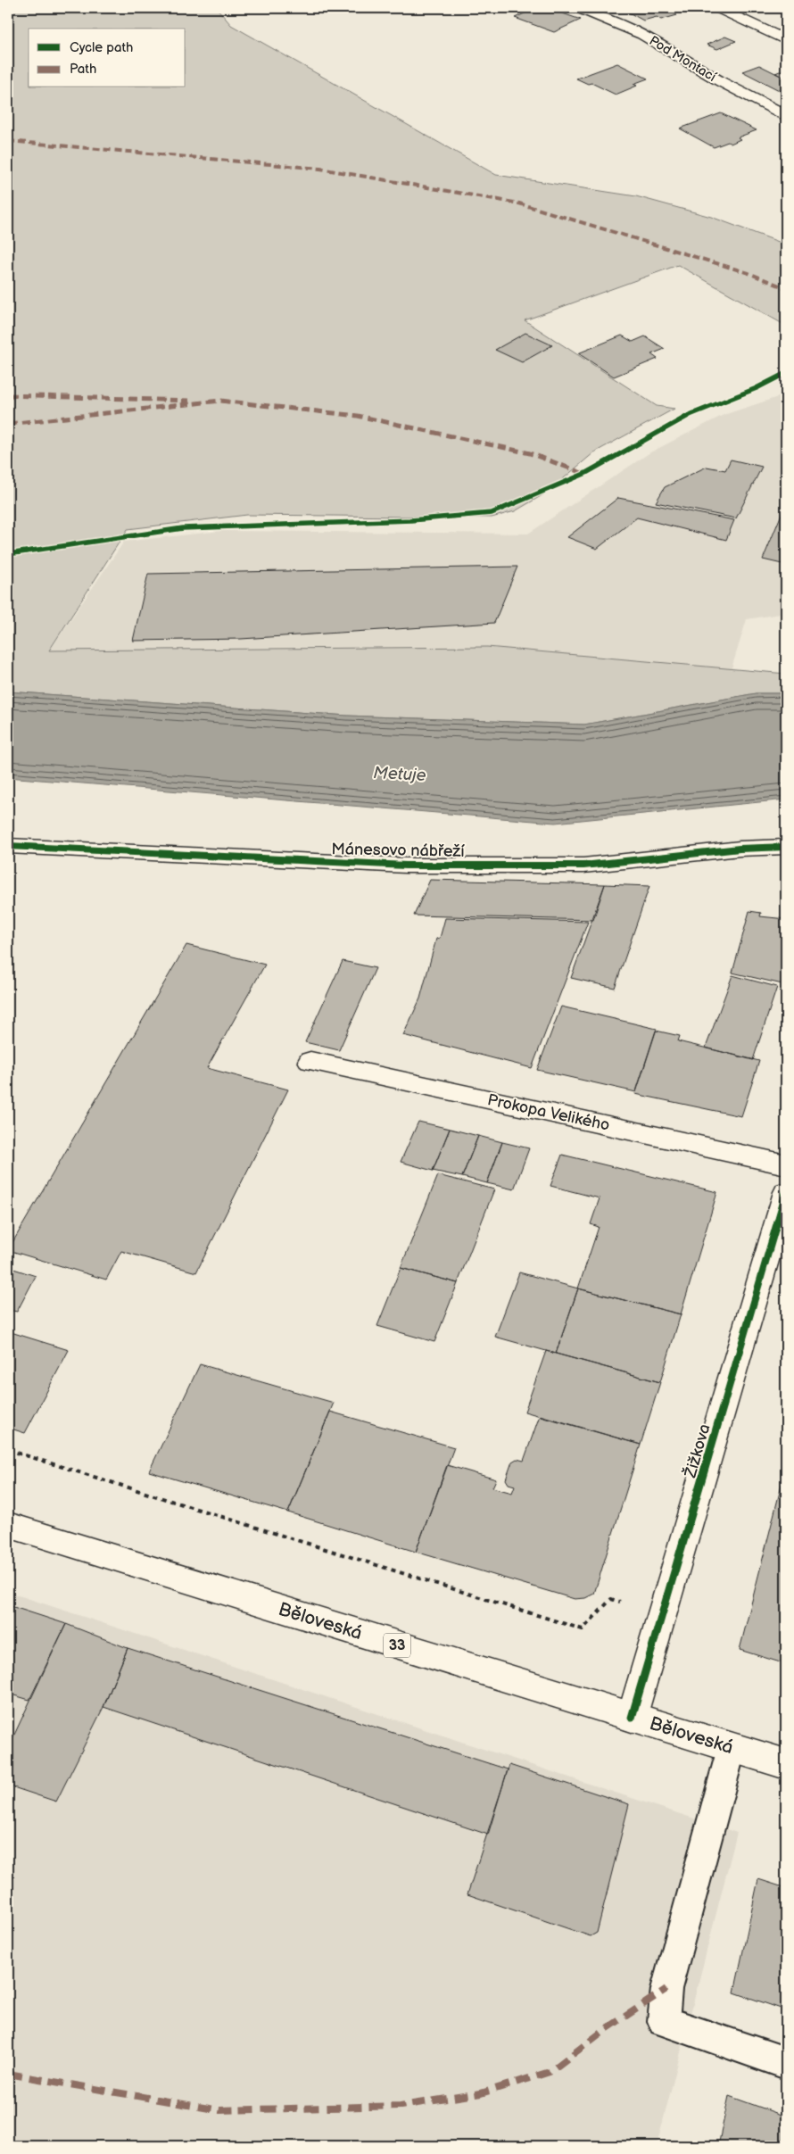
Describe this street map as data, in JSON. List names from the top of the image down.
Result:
{
  "streets": {
    "street": [
      "Pod Montací",
      "Mánesovo nábřeží",
      "Prokopa Velikého",
      "Žižkova",
      "Běloveská",
      "33"
    ]
  },
  "crossings": [
    ["Žižkova", "Běloveská"]
  ],
  "water": ["Metuje"],
  "legend": ["Cycle path", "Path"]
}
